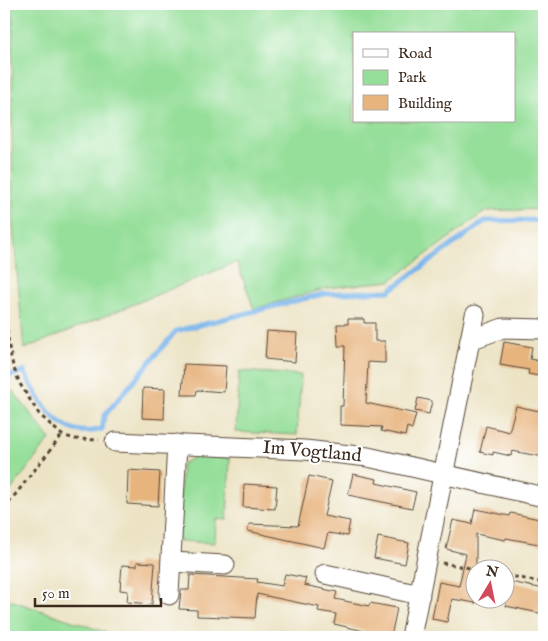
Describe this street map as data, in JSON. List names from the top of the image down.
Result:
{
  "streets": {
    "street": ["Im Vogtland"]
  },
  "legend": ["Road", "Park", "Building"],
  "scale_bar": "50 m",
  "north": "top"
}
